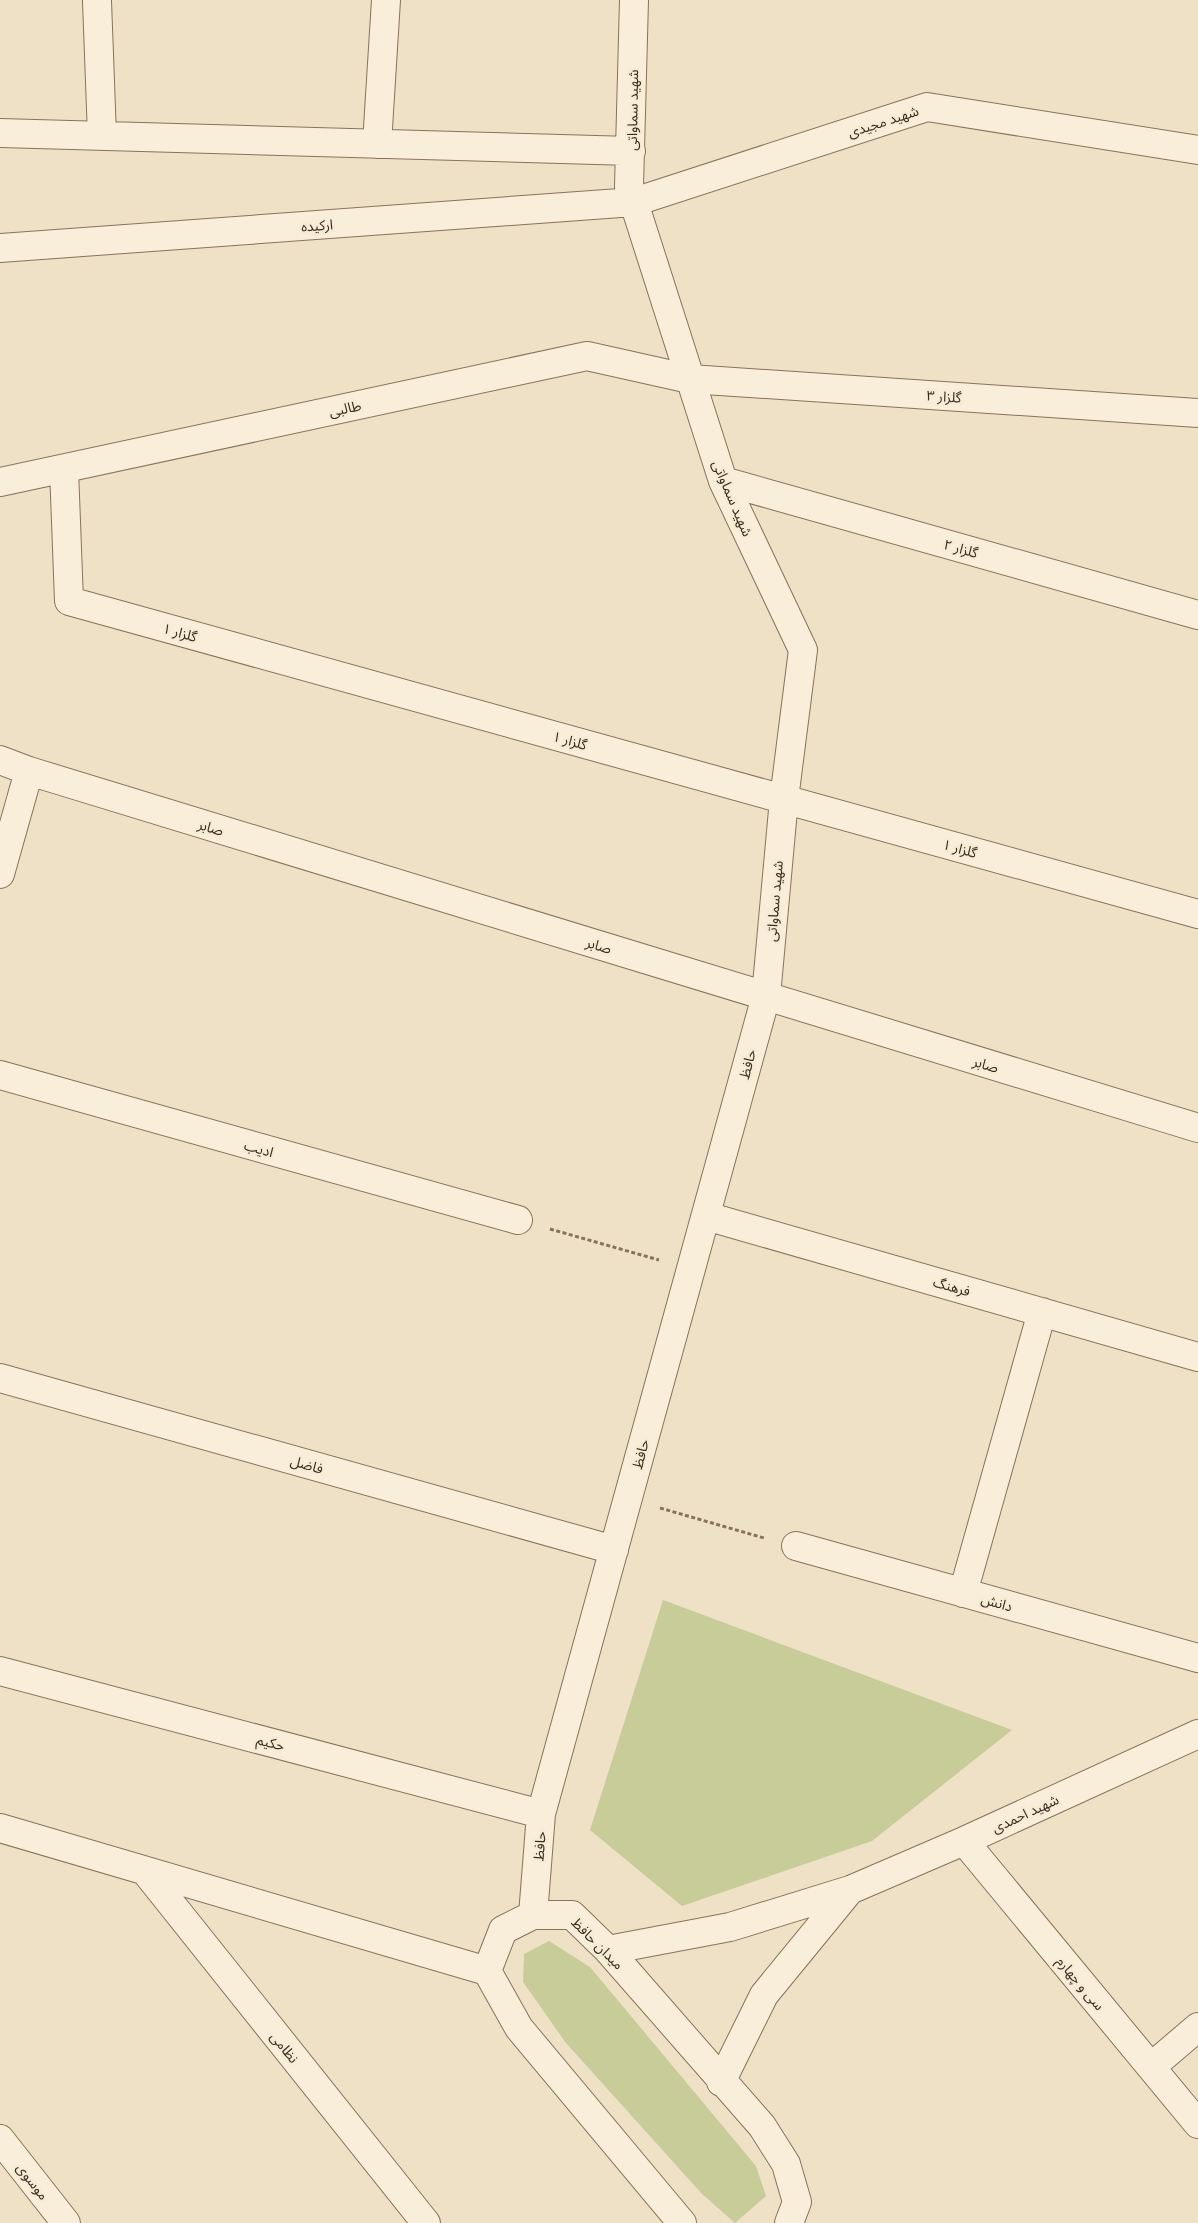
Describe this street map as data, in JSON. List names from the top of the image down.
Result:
{
  "streets": {
    "street": [
      "شهید سماواتی",
      "شهید مجیدی",
      "ارکیده",
      "گلزار ۳",
      "طالبی",
      "گلزار ۲",
      "گلزار ۱",
      "صابر",
      "حافظ",
      "ادیب",
      "فرهنگ",
      "فاضل",
      "دانش",
      "حکیم",
      "شهید احمدی",
      "میدان حافظ",
      "سی و چهارم",
      "نظامی",
      "موسوی"
    ]
  },
  "crossings": [
    ["شهید سماواتی", "شهید مجیدی"],
    ["شهید سماواتی", "ارکیده"],
    ["شهید سماواتی", "گلزار ۳"],
    ["شهید سماواتی", "طالبی"],
    ["شهید سماواتی", "گلزار ۲"],
    ["شهید سماواتی", "گلزار ۱"],
    ["شهید سماواتی", "صابر"],
    ["شهید سماواتی", "حافظ"],
    ["شهید مجیدی", "ارکیده"],
    ["گلزار ۳", "طالبی"],
    ["طالبی", "گلزار ۱"],
    ["صابر", "حافظ"],
    ["حافظ", "فرهنگ"],
    ["حافظ", "فاضل"],
    ["حافظ", "حکیم"],
    ["حافظ", "میدان حافظ"],
    ["شهید احمدی", "میدان حافظ"],
    ["شهید احمدی", "سی و چهارم"]
  ]
}
